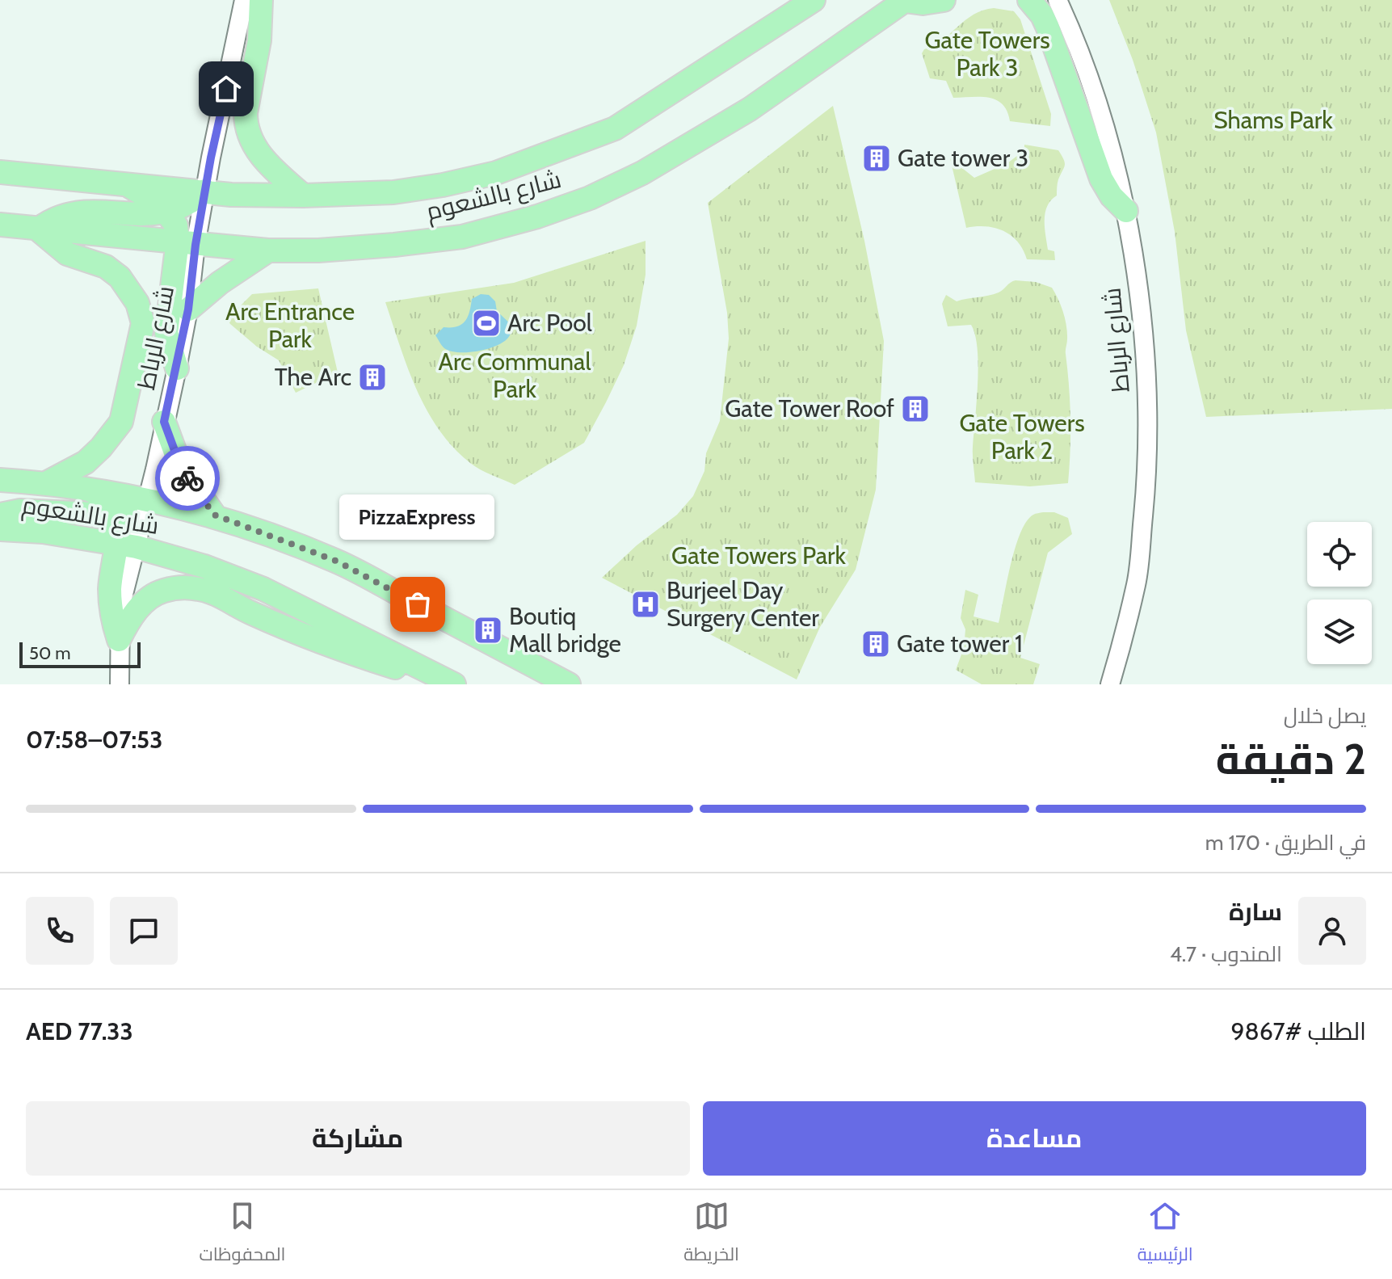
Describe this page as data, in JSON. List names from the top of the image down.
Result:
{
  "streets": {
    "main road": ["شارع بالشعوم"],
    "street": ["شارع الرباط"]
  },
  "crossings": [
    ["شارع بالشعوم", "شارع الرباط"]
  ],
  "parks": [
    "Gate Towers Park 3",
    "Shams Park",
    "Arc Entrance Park",
    "Arc Communal Park",
    "Gate Towers Park 2",
    "Gate Towers Park"
  ],
  "places": {
    "building": [
      "Gate tower 3",
      "The Arc",
      "Gate Tower Roof",
      "Boutiq Mall bridge",
      "Gate tower 1"
    ],
    "sports": ["Arc Pool"],
    "other": ["PizzaExpress"],
    "hospital": ["Burjeel Day Surgery Center"]
  },
  "scale_bar": "50 m",
  "page": {
    "bubble": "PizzaExpress",
    "scale": "50 m",
    "heading": ["2 دقيقة", "يصل خلال", "07:53–07:58"],
    "panel": [
      "سارة",
      "المندوب · 4.7",
      "الطلب #9867",
      "AED 77.33"
    ],
    "bar": "في الطريق · 170 m",
    "buttons": ["مساعدة", "مشاركة"],
    "tabs": ["الرئيسية", "الخريطة", "المحفوظات"]
  }
}
